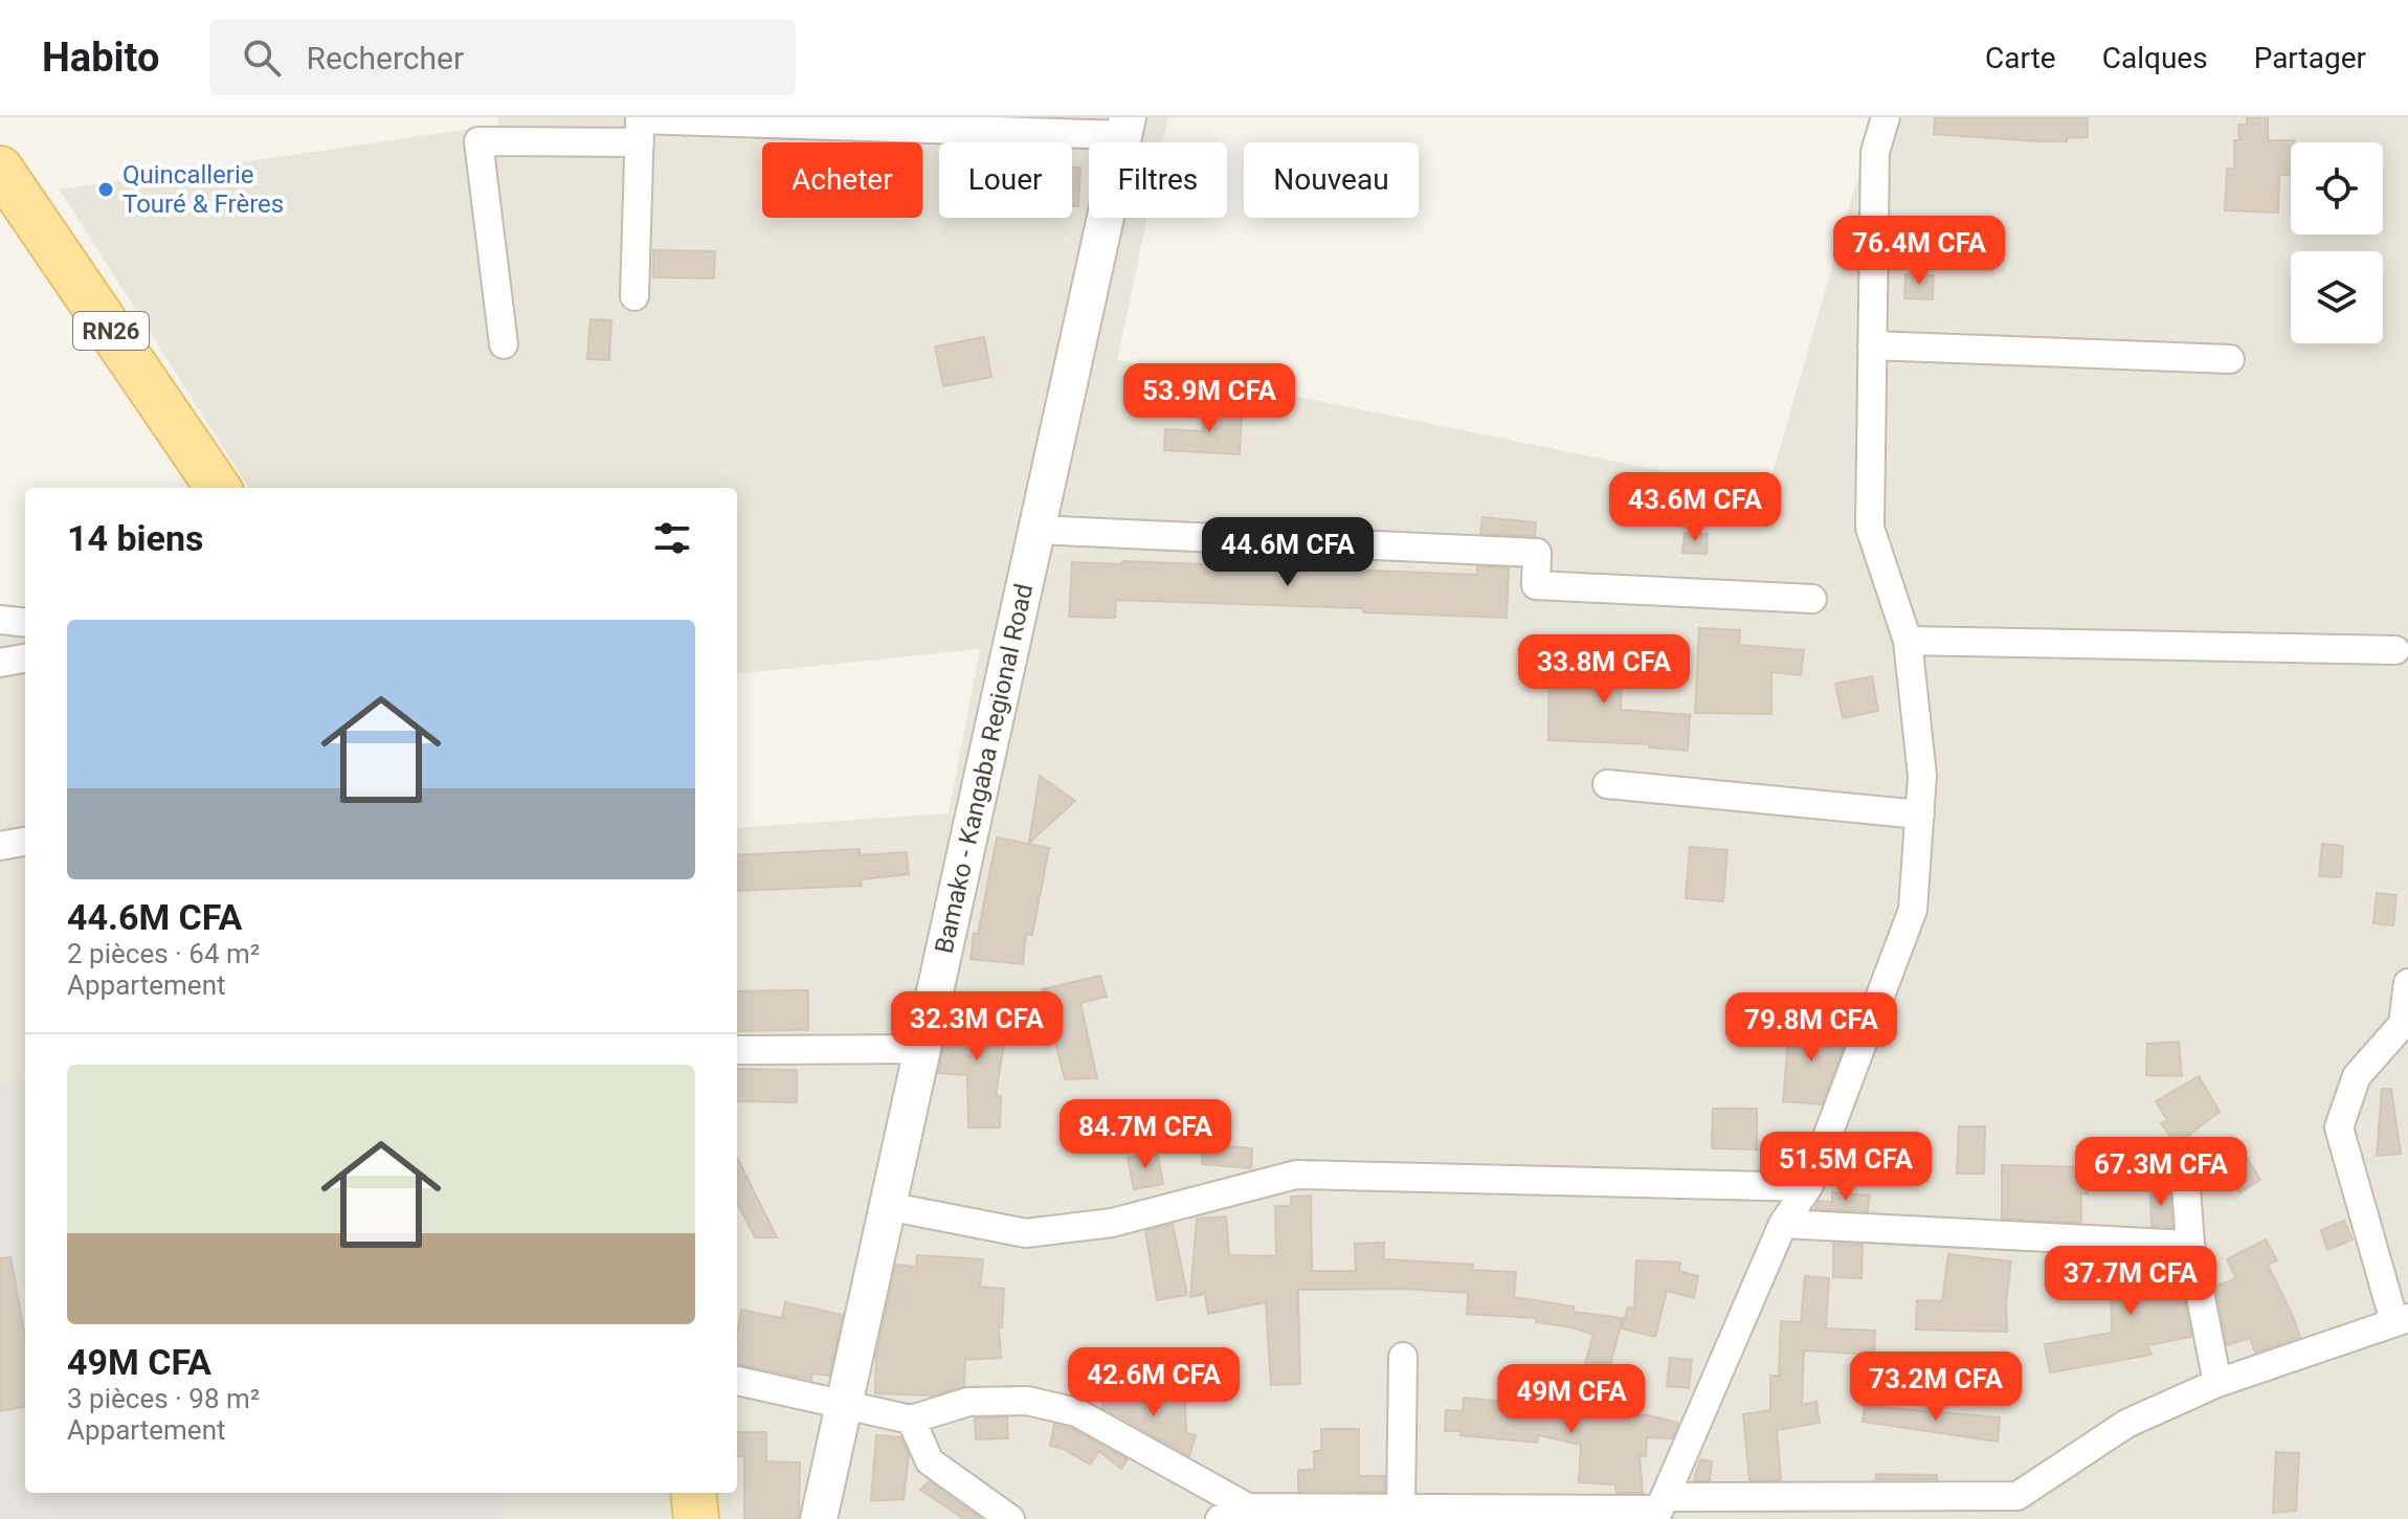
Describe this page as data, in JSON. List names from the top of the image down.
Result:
{
  "streets": {
    "main road": ["RN26"],
    "street": ["Bamako - Kangaba Regional Road"]
  },
  "places": ["Quincallerie Touré & Frères"],
  "page": {
    "header": "Habito",
    "search": "Rechercher",
    "nav": ["Carte", "Calques", "Partager"],
    "chip": [
      "Acheter",
      "Louer",
      "Filtres",
      "Nouveau"
    ],
    "price": [
      "76.4M CFA",
      "53.9M CFA",
      "43.6M CFA",
      "44.6M CFA",
      "33.8M CFA",
      "32.3M CFA",
      "79.8M CFA",
      "84.7M CFA",
      "51.5M CFA",
      "67.3M CFA",
      "37.7M CFA",
      "42.6M CFA",
      "73.2M CFA",
      "49M CFA"
    ],
    "heading": "14 biens",
    "list": [
      {
        "name": "44.6M CFA",
        "note": "2 pièces · 64 m² · Appartement"
      },
      {
        "name": "49M CFA",
        "note": "3 pièces · 98 m² · Appartement"
      }
    ]
  }
}
